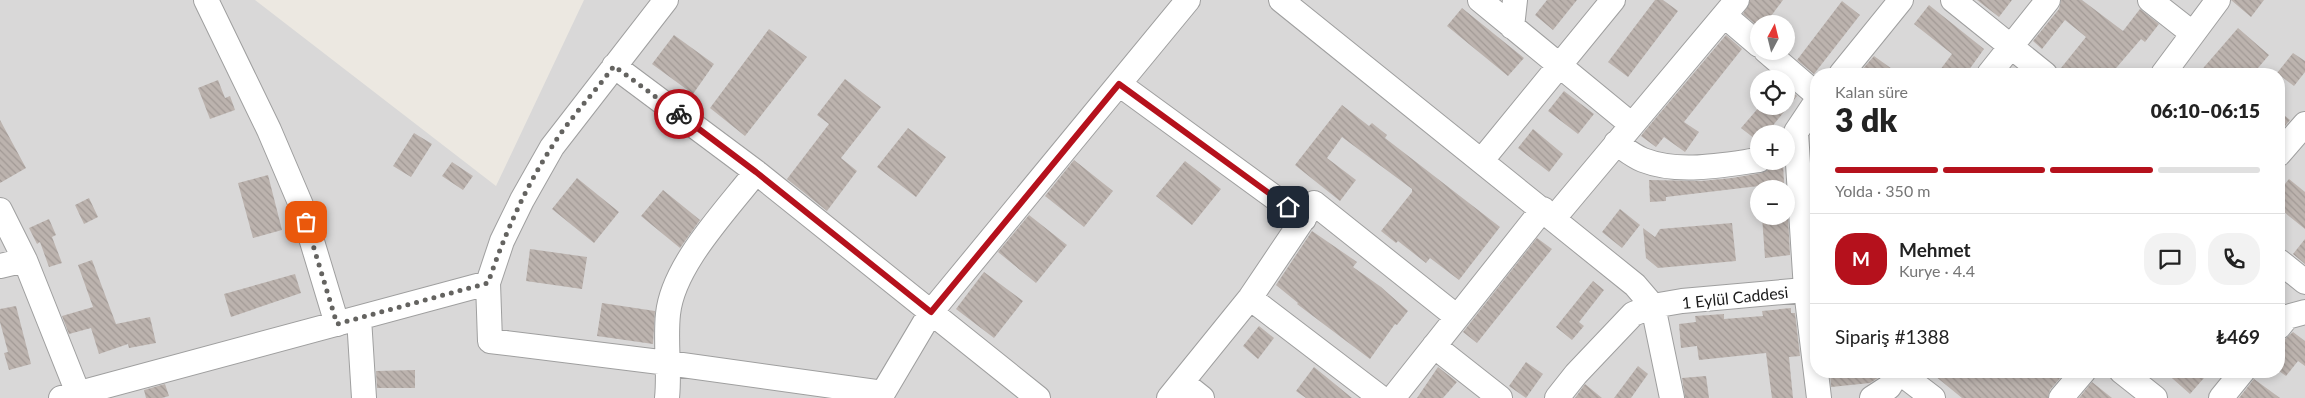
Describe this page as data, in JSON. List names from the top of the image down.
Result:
{
  "streets": {
    "street": ["1 Eylül Caddesi"]
  },
  "north": "top",
  "page": {
    "map_buttons": ["+", "−"],
    "heading": ["3 dk", "Kalan süre", "06:10–06:15"],
    "panel": [
      "Mehmet",
      "Kurye · 4.4",
      "Sipariş #1388",
      "₺469"
    ],
    "bar": "Yolda · 350 m",
    "round": "M"
  }
}
